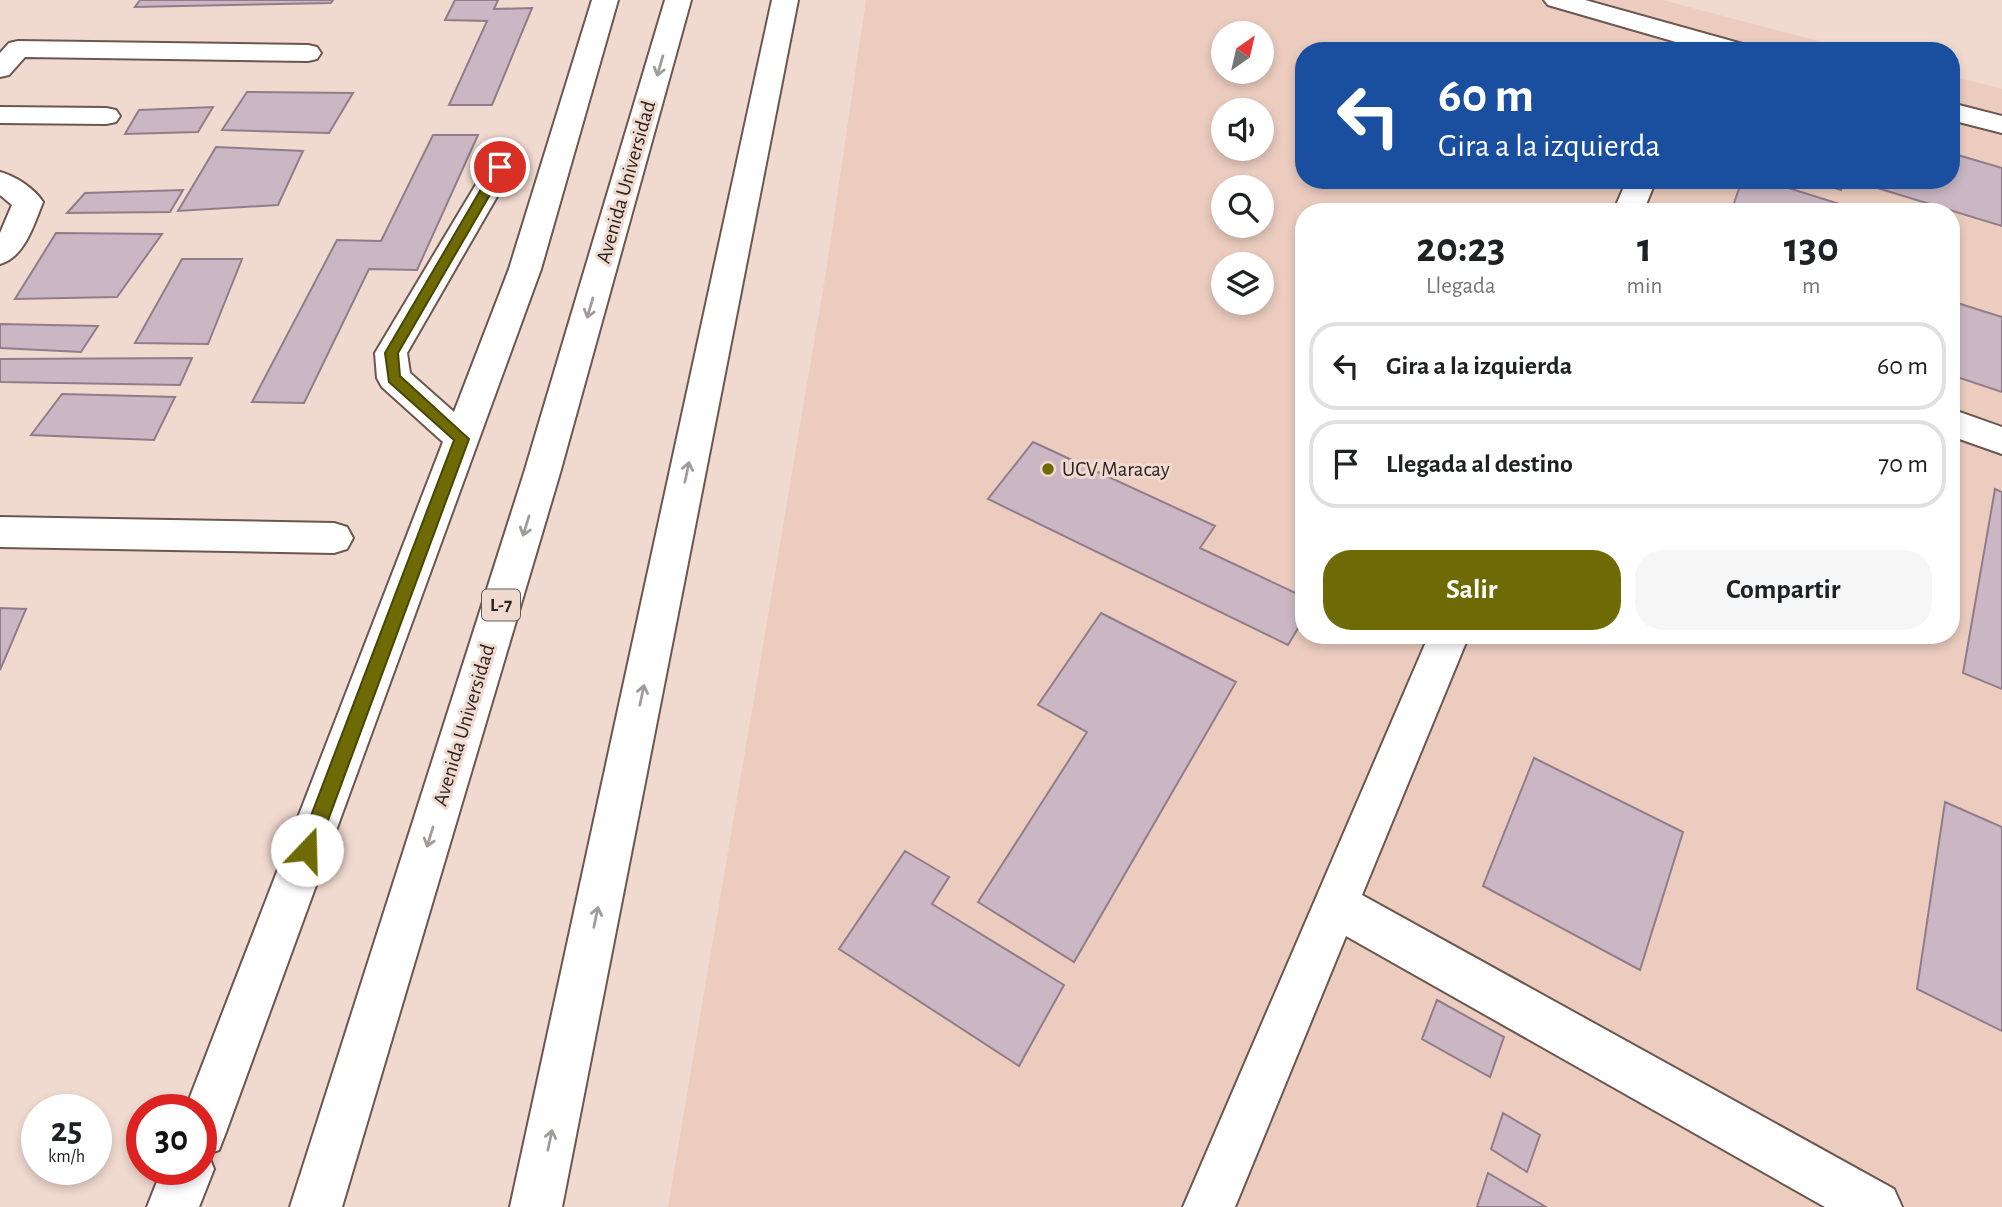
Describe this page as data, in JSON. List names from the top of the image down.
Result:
{
  "streets": {
    "main road": ["Avenida Universidad", "L-7"]
  },
  "places": ["UCV Maracay"],
  "north": "top right",
  "page": {
    "turn": ["60 m", "Gira a la izquierda"],
    "eta": [
      "20:23",
      "Llegada",
      "1",
      "min",
      "130",
      "m"
    ],
    "list": [
      {
        "name": "Gira a la izquierda",
        "value": "60 m"
      },
      {
        "name": "Llegada al destino",
        "value": "70 m"
      }
    ],
    "buttons": ["Salir", "Compartir"],
    "speed": "25 km/h",
    "limit": "30"
  }
}
